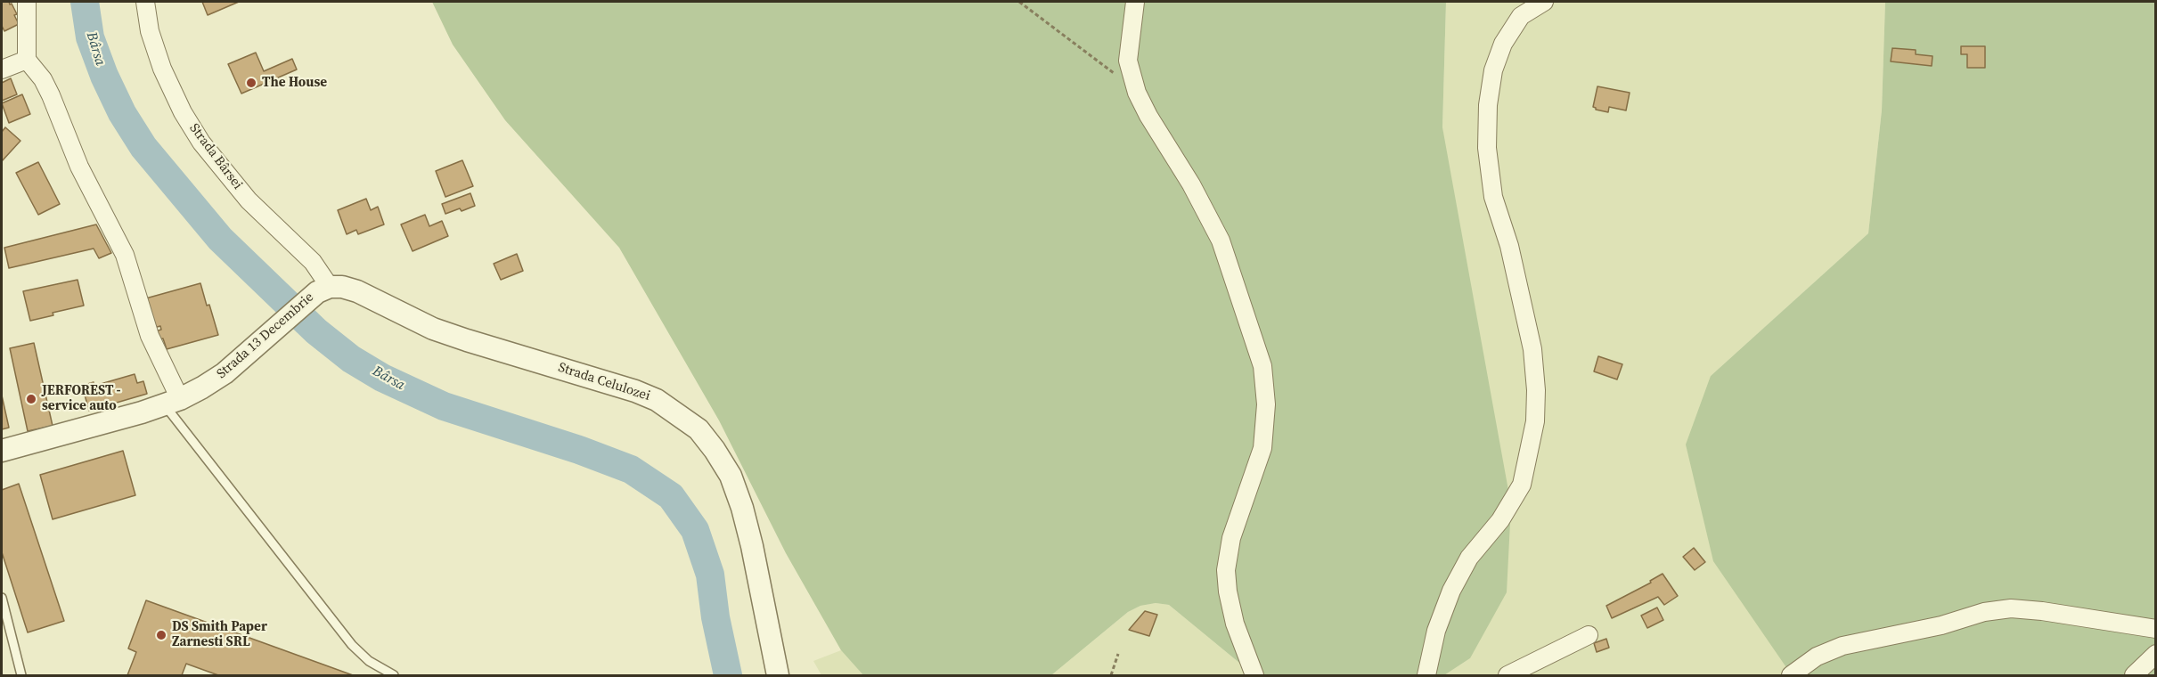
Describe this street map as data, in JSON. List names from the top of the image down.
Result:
{
  "streets": {
    "street": ["Strada Bârsei", "Strada 13 Decembrie", "Strada Celulozei"]
  },
  "crossings": [
    ["Strada Bârsei", "Strada 13 Decembrie"],
    ["Strada Bârsei", "Strada Celulozei"],
    ["Strada 13 Decembrie", "Strada Celulozei"]
  ],
  "water": ["Bârsa"],
  "places": ["The House", "JERFOREST - service auto", "DS Smith Paper Zarnesti SRL"]
}
